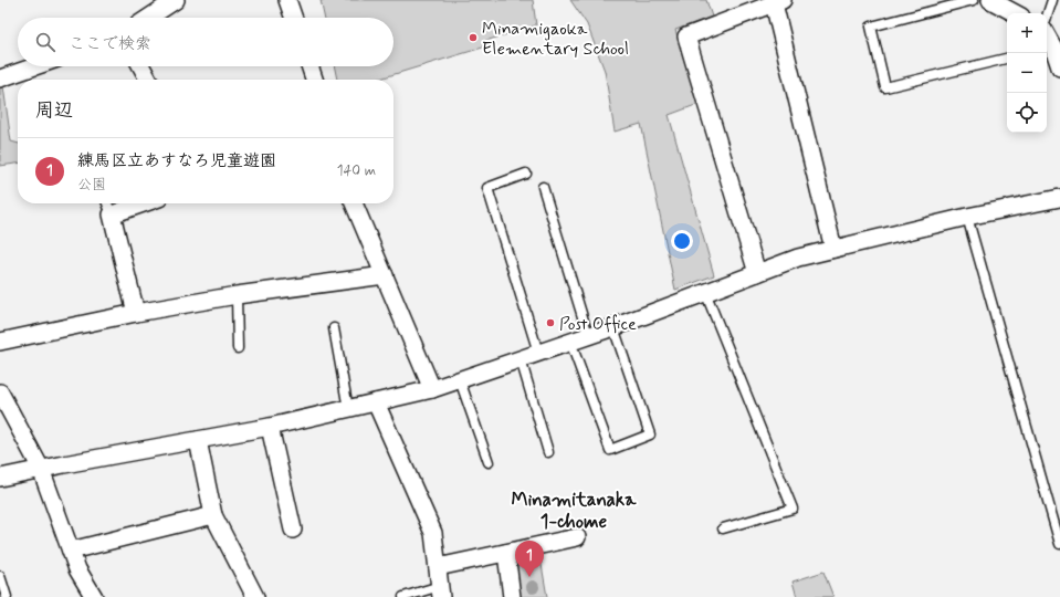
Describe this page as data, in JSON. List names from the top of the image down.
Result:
{
  "districts": ["Minamitanaka 1-chome"],
  "places": ["Minamigaoka Elementary School", "Post Office"],
  "page": {
    "map_buttons": ["+", "−"],
    "search": "ここで検索",
    "heading": "周辺",
    "list": [
      {
        "mark": "1",
        "name": "練馬区立あすなろ児童遊園",
        "note": "公園",
        "value": "140 m"
      }
    ],
    "pins": "1"
  }
}
